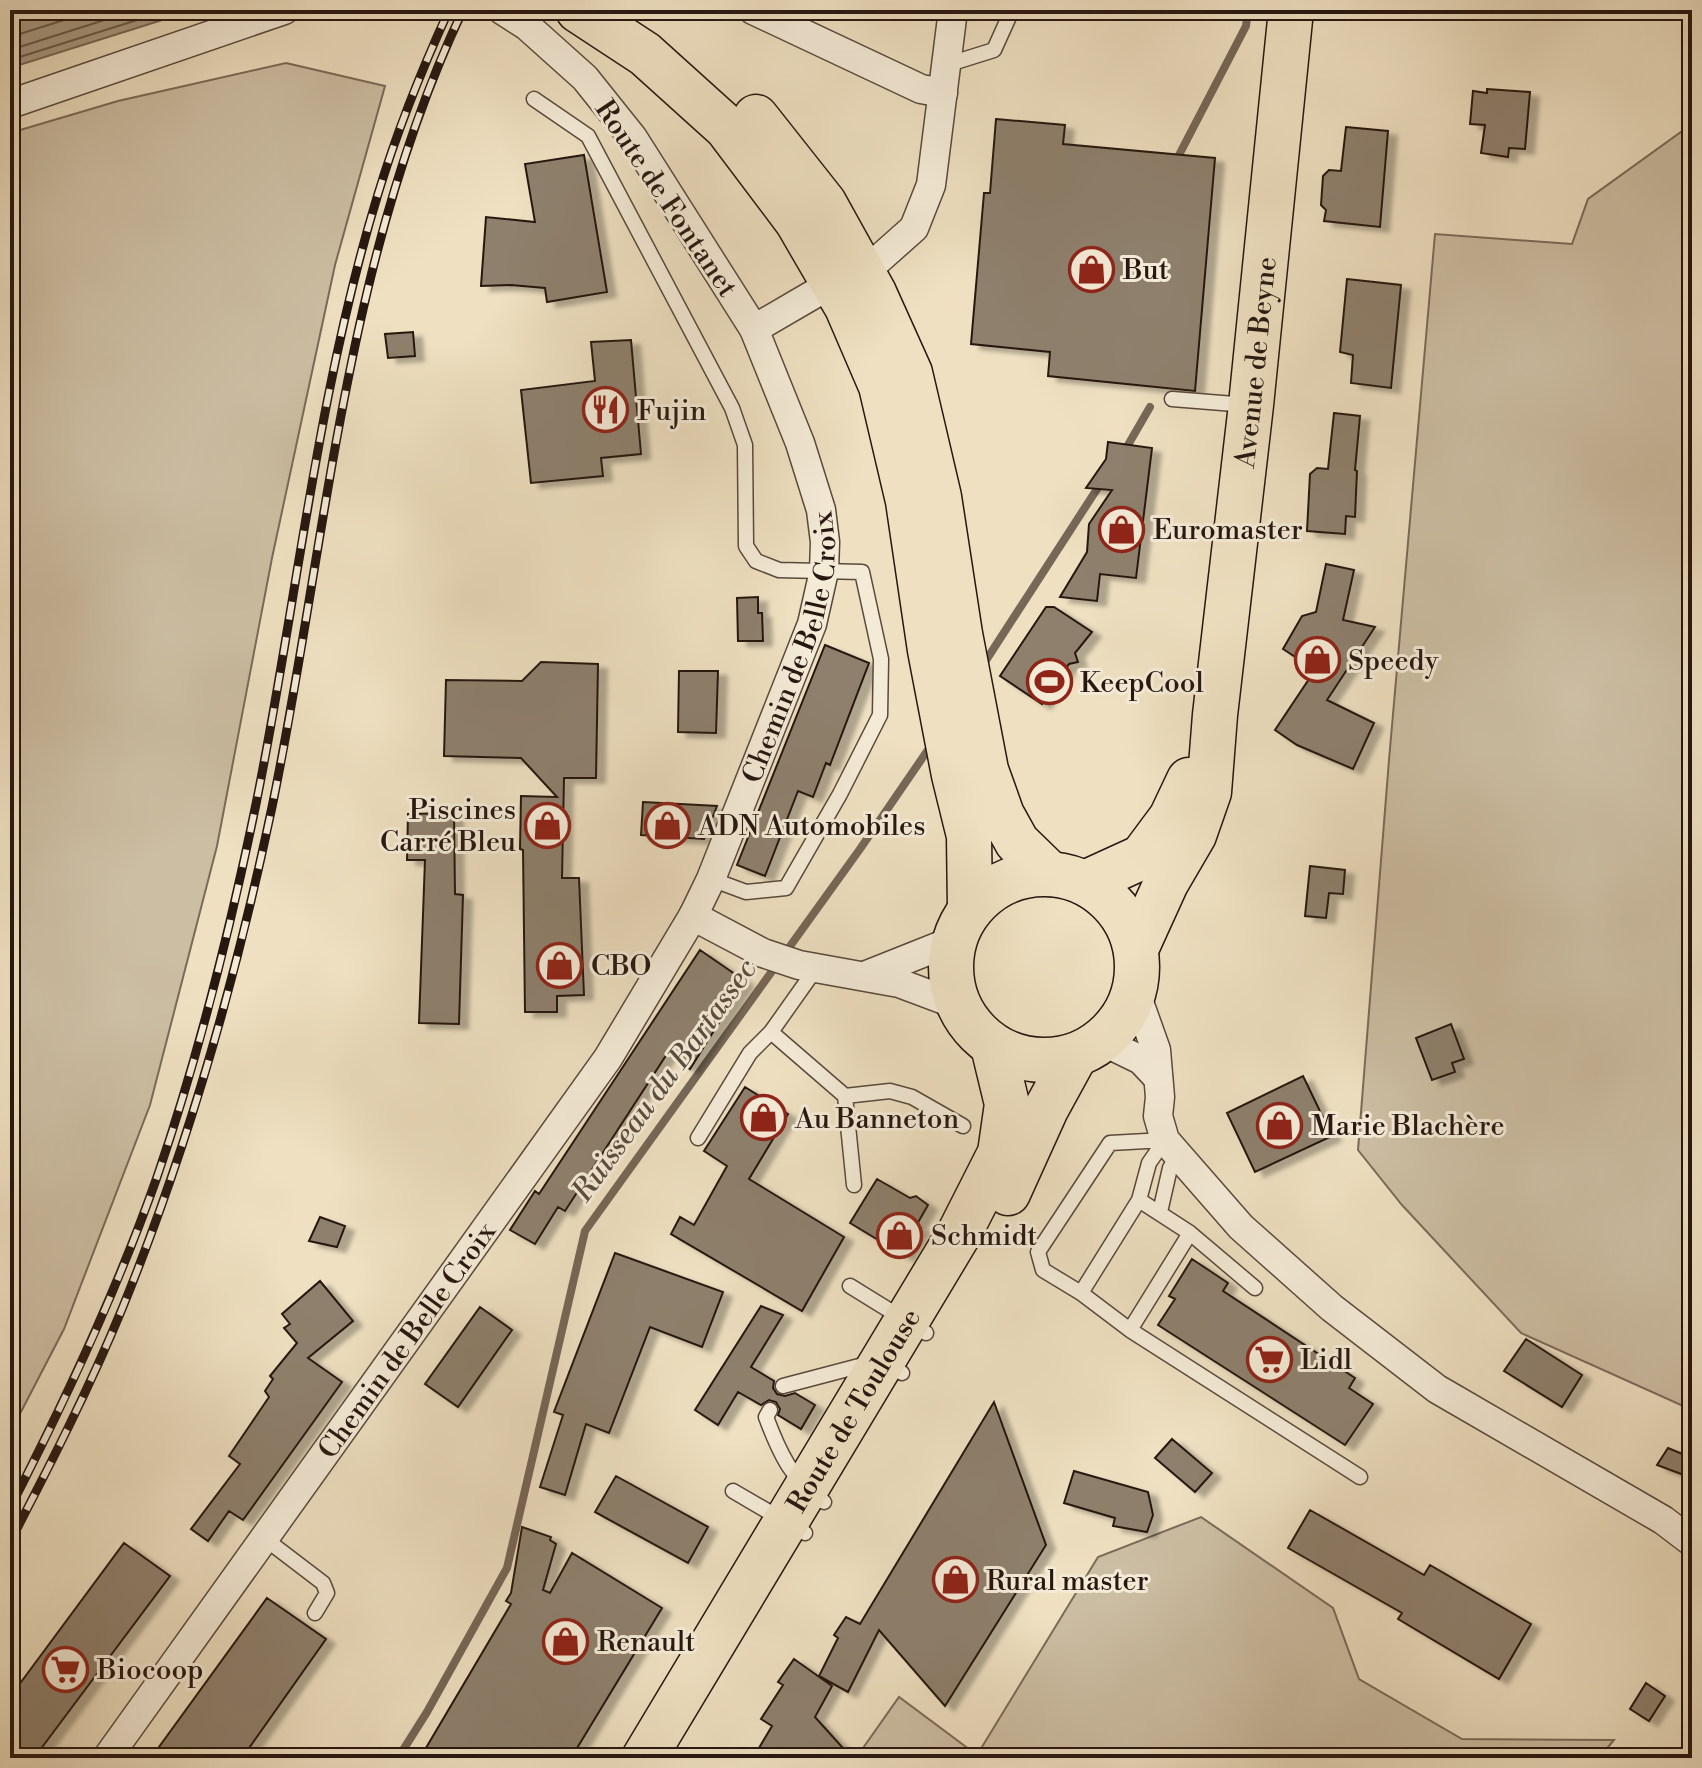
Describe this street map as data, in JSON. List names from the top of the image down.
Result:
{
  "streets": {
    "main road": ["Avenue de Beyne", "Route de Toulouse"],
    "street": ["Route de Fontanet", "Chemin de Belle Croix"]
  },
  "crossings": [
    ["Route de Fontanet", "Chemin de Belle Croix"],
    ["Avenue de Beyne", "Route de Toulouse"]
  ],
  "water": ["Ruisseau du Bartassec"],
  "places": {
    "shop": [
      "But",
      "Euromaster",
      "Speedy",
      "Piscines Carré Bleu",
      "ADN Automobiles",
      "CBO",
      "Au Banneton",
      "Marie Blachère",
      "Schmidt",
      "Rural master",
      "Renault"
    ],
    "restaurant": ["Fujin"],
    "sports": ["KeepCool"],
    "supermarket": ["Lidl", "Biocoop"]
  }
}
